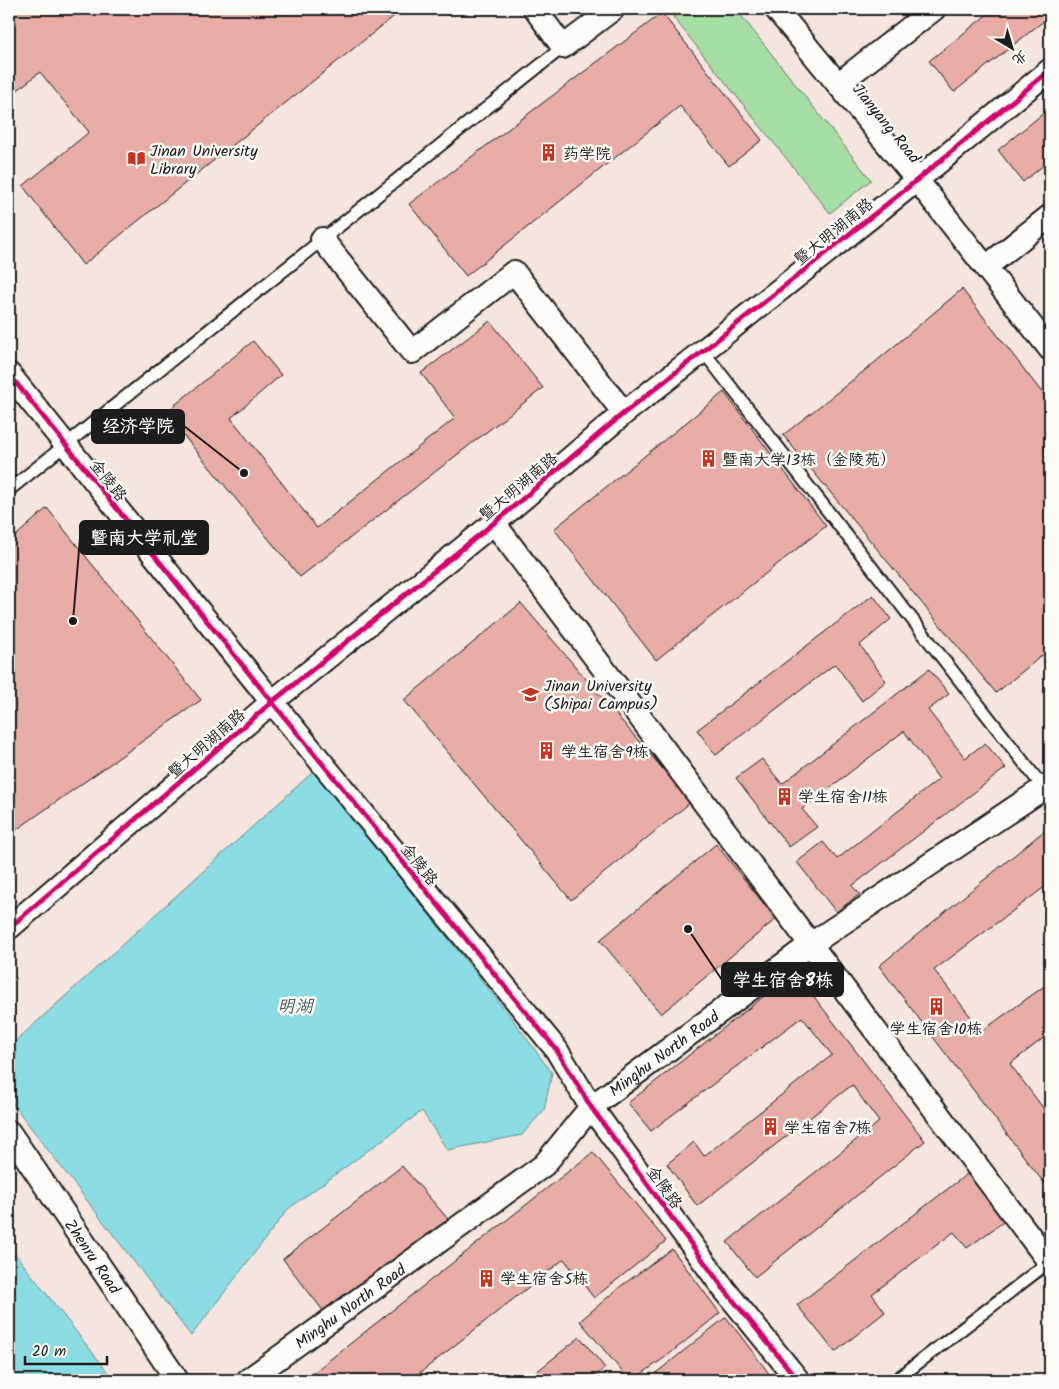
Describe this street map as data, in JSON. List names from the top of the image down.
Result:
{
  "streets": {
    "street": [
      "Jianyang Road",
      "暨大明湖南路",
      "金陵路",
      "Minghu North Road",
      "Zhenru Road"
    ]
  },
  "crossings": [
    ["Jianyang Road", "暨大明湖南路"],
    ["暨大明湖南路", "金陵路"],
    ["金陵路", "Minghu North Road"]
  ],
  "water": ["明湖"],
  "places": {
    "building": [
      "药学院",
      "暨南大学13栋（金陵苑）",
      "学生宿舍9栋",
      "学生宿舍11栋",
      "学生宿舍10栋",
      "学生宿舍7栋",
      "学生宿舍5栋"
    ],
    "library": ["Jinan University Library"],
    "other": ["经济学院", "暨南大学礼堂", "学生宿舍8栋"],
    "school or university": ["Jinan University (Shipai Campus)"]
  },
  "scale_bar": "20 m",
  "north": "bottom right"
}
